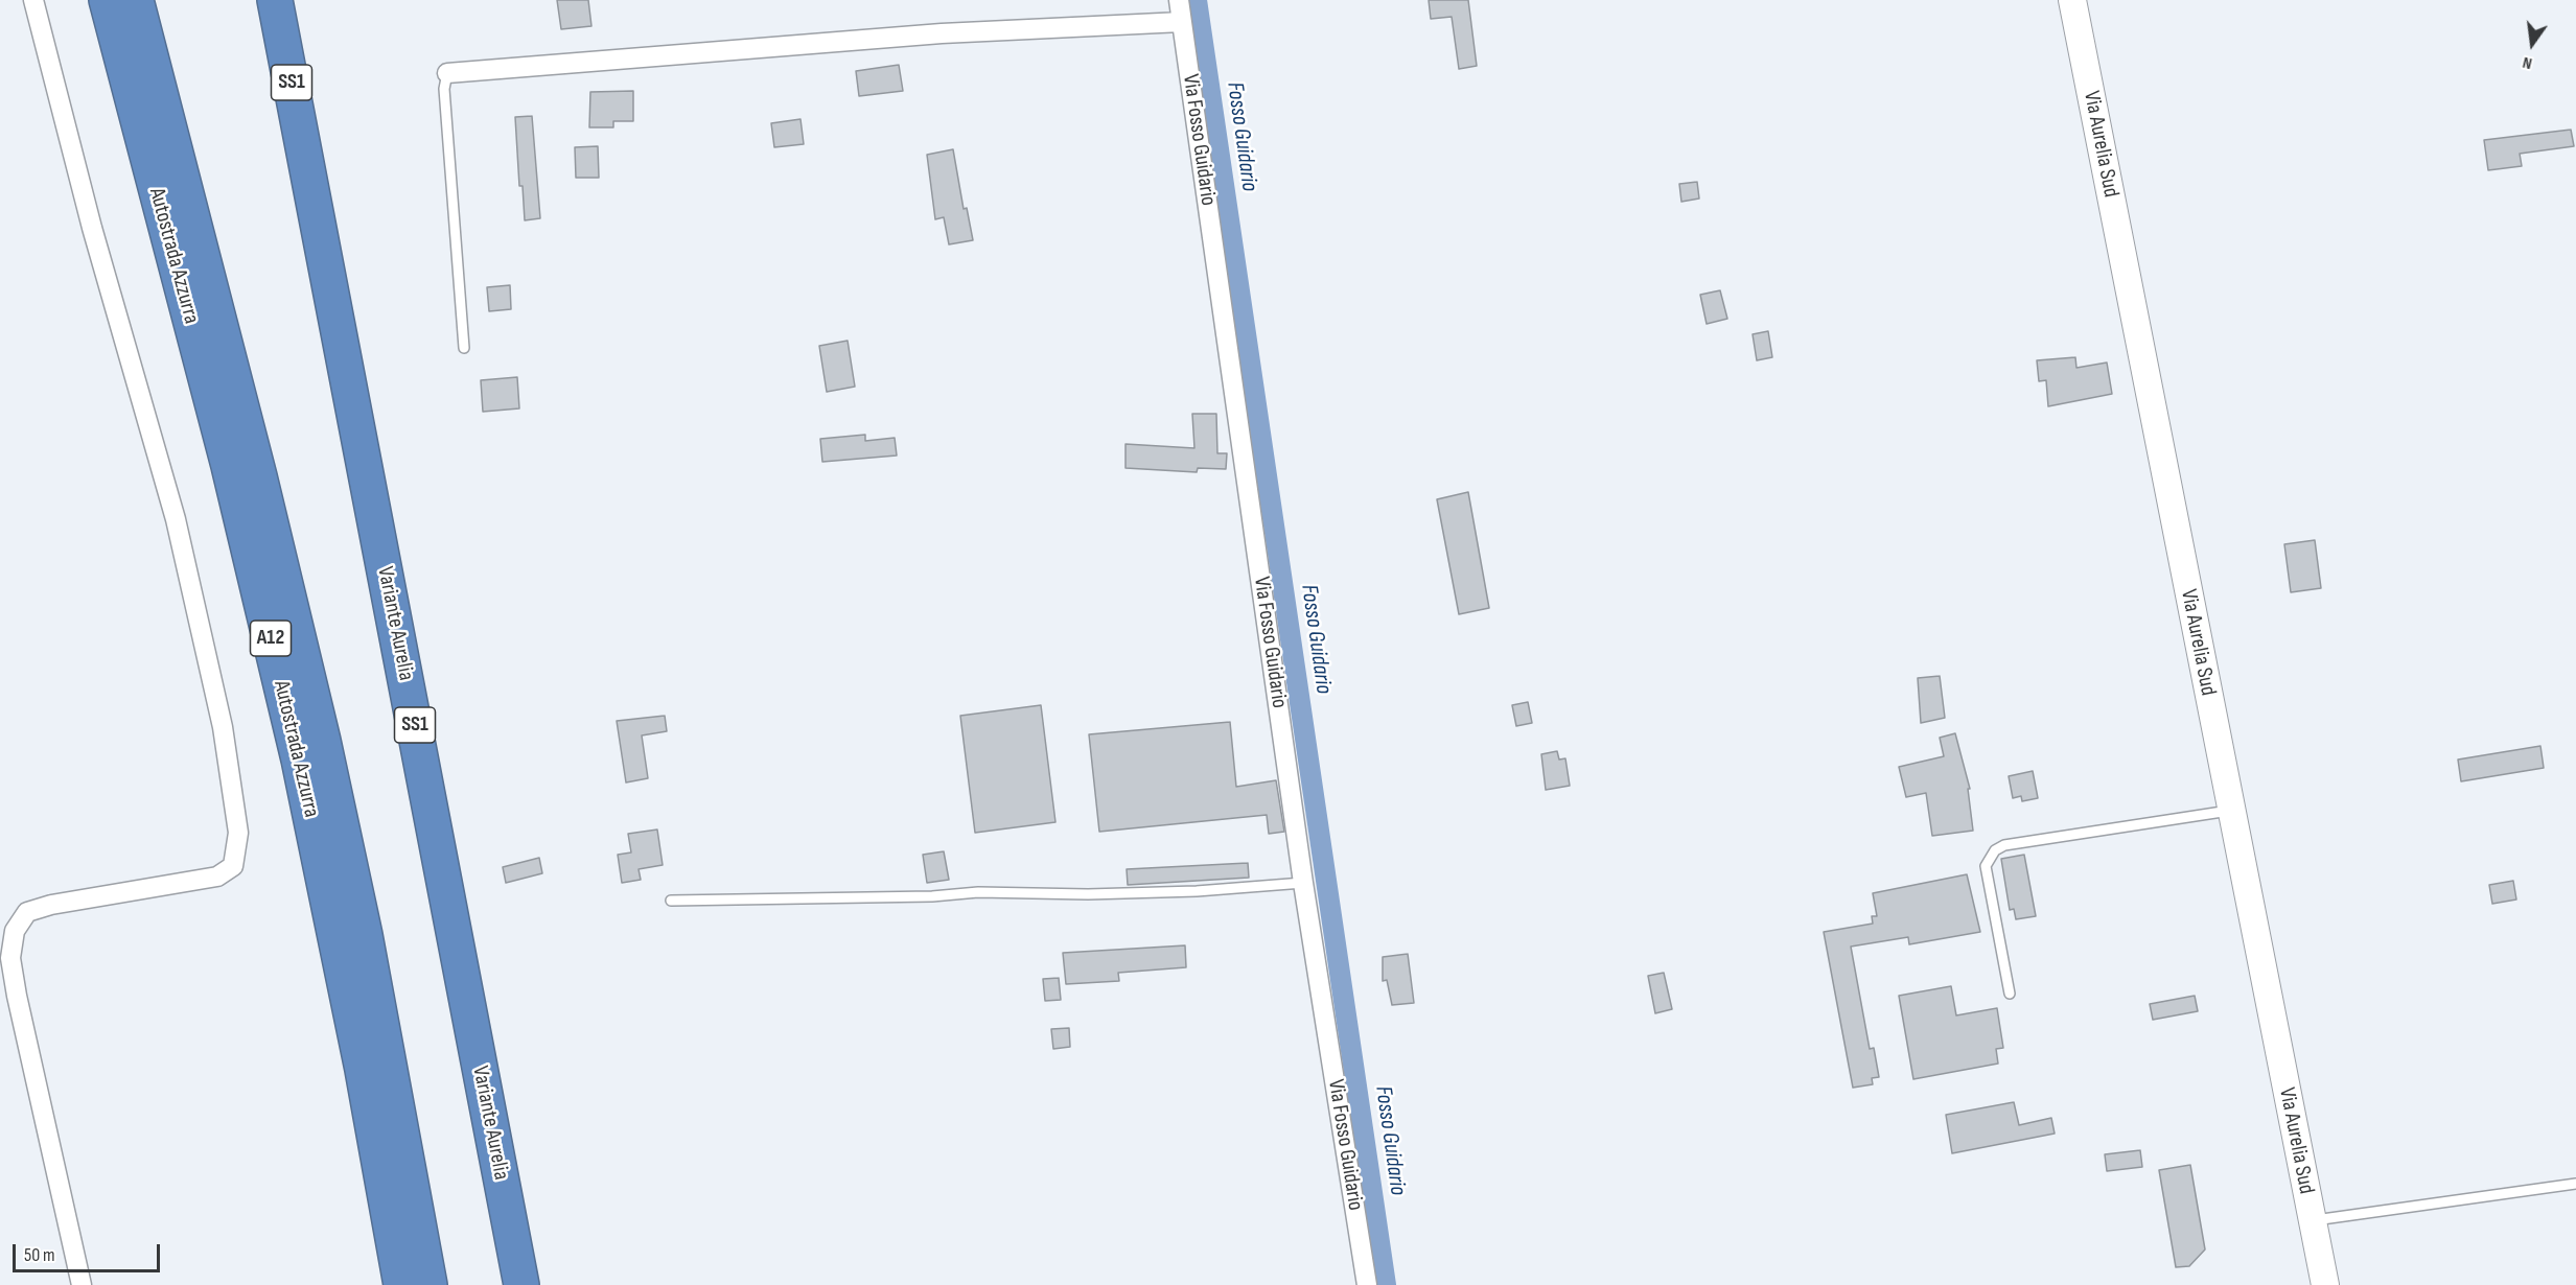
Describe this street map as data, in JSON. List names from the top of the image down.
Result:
{
  "streets": {
    "highway": [
      "SS1",
      "Autostrada Azzurra",
      "Variante Aurelia",
      "A12"
    ],
    "main road": ["Via Aurelia Sud"],
    "street": ["Via Fosso Guidario"]
  },
  "water": ["Fosso Guidario"],
  "scale_bar": "50 m",
  "north": "bottom"
}
